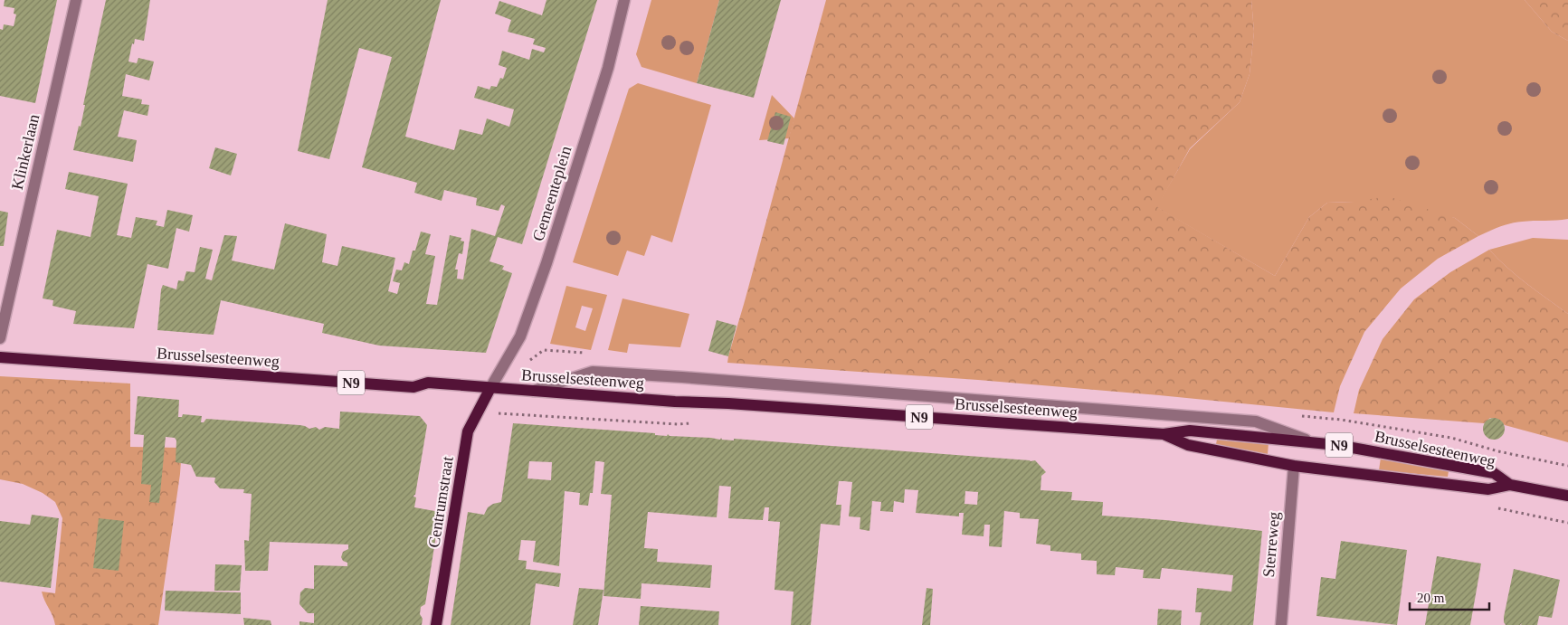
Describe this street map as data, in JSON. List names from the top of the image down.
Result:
{
  "streets": {
    "main road": ["Brusselsesteenweg", "N9", "Centrumstraat"],
    "street": ["Klinkerlaan", "Gemeenteplein", "Sterreweg"]
  },
  "crossings": [
    ["Gemeenteplein", "Brusselsesteenweg"],
    ["Gemeenteplein", "Centrumstraat"],
    ["Brusselsesteenweg", "Centrumstraat"],
    ["Brusselsesteenweg", "Sterreweg"]
  ],
  "scale_bar": "20 m"
}
